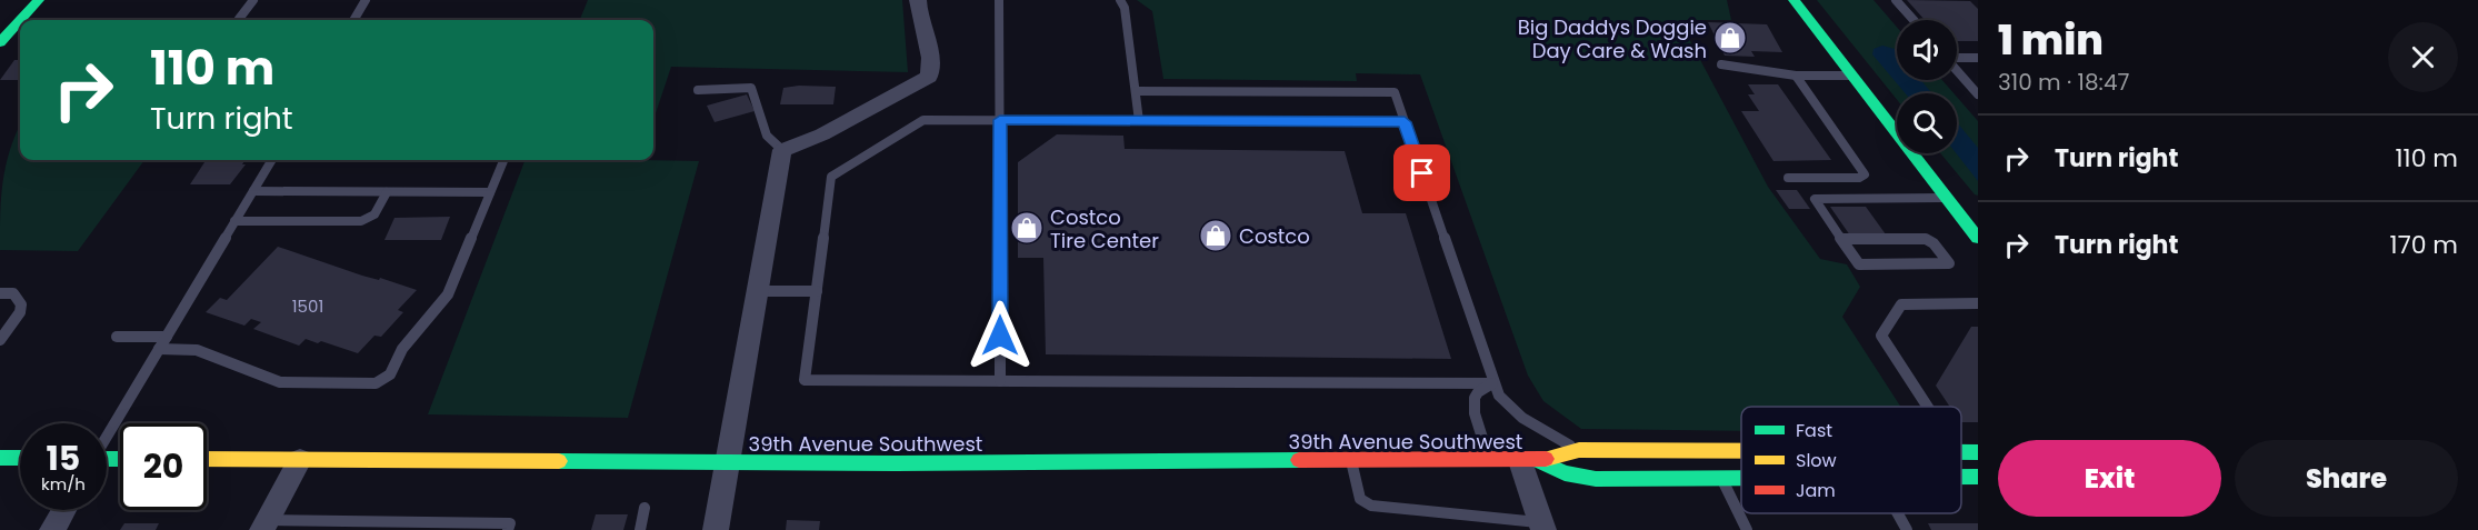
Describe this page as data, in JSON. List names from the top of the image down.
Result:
{
  "streets": {
    "main road": ["39th Avenue Southwest"]
  },
  "places": {
    "shop": ["Big Daddys Doggie Day Care & Wash", "Costco Tire Center", "Costco"]
  },
  "house_numbers": ["1501"],
  "legend": ["Fast", "Slow", "Jam"],
  "page": {
    "heading": ["1 min", "310 m · 18:47"],
    "turn": ["110 m", "Turn right"],
    "list": [
      {
        "name": "Turn right",
        "value": "110 m"
      },
      {
        "name": "Turn right",
        "value": "170 m"
      }
    ],
    "speed": "15 km/h",
    "limit": "20",
    "buttons": ["Exit", "Share"]
  }
}
